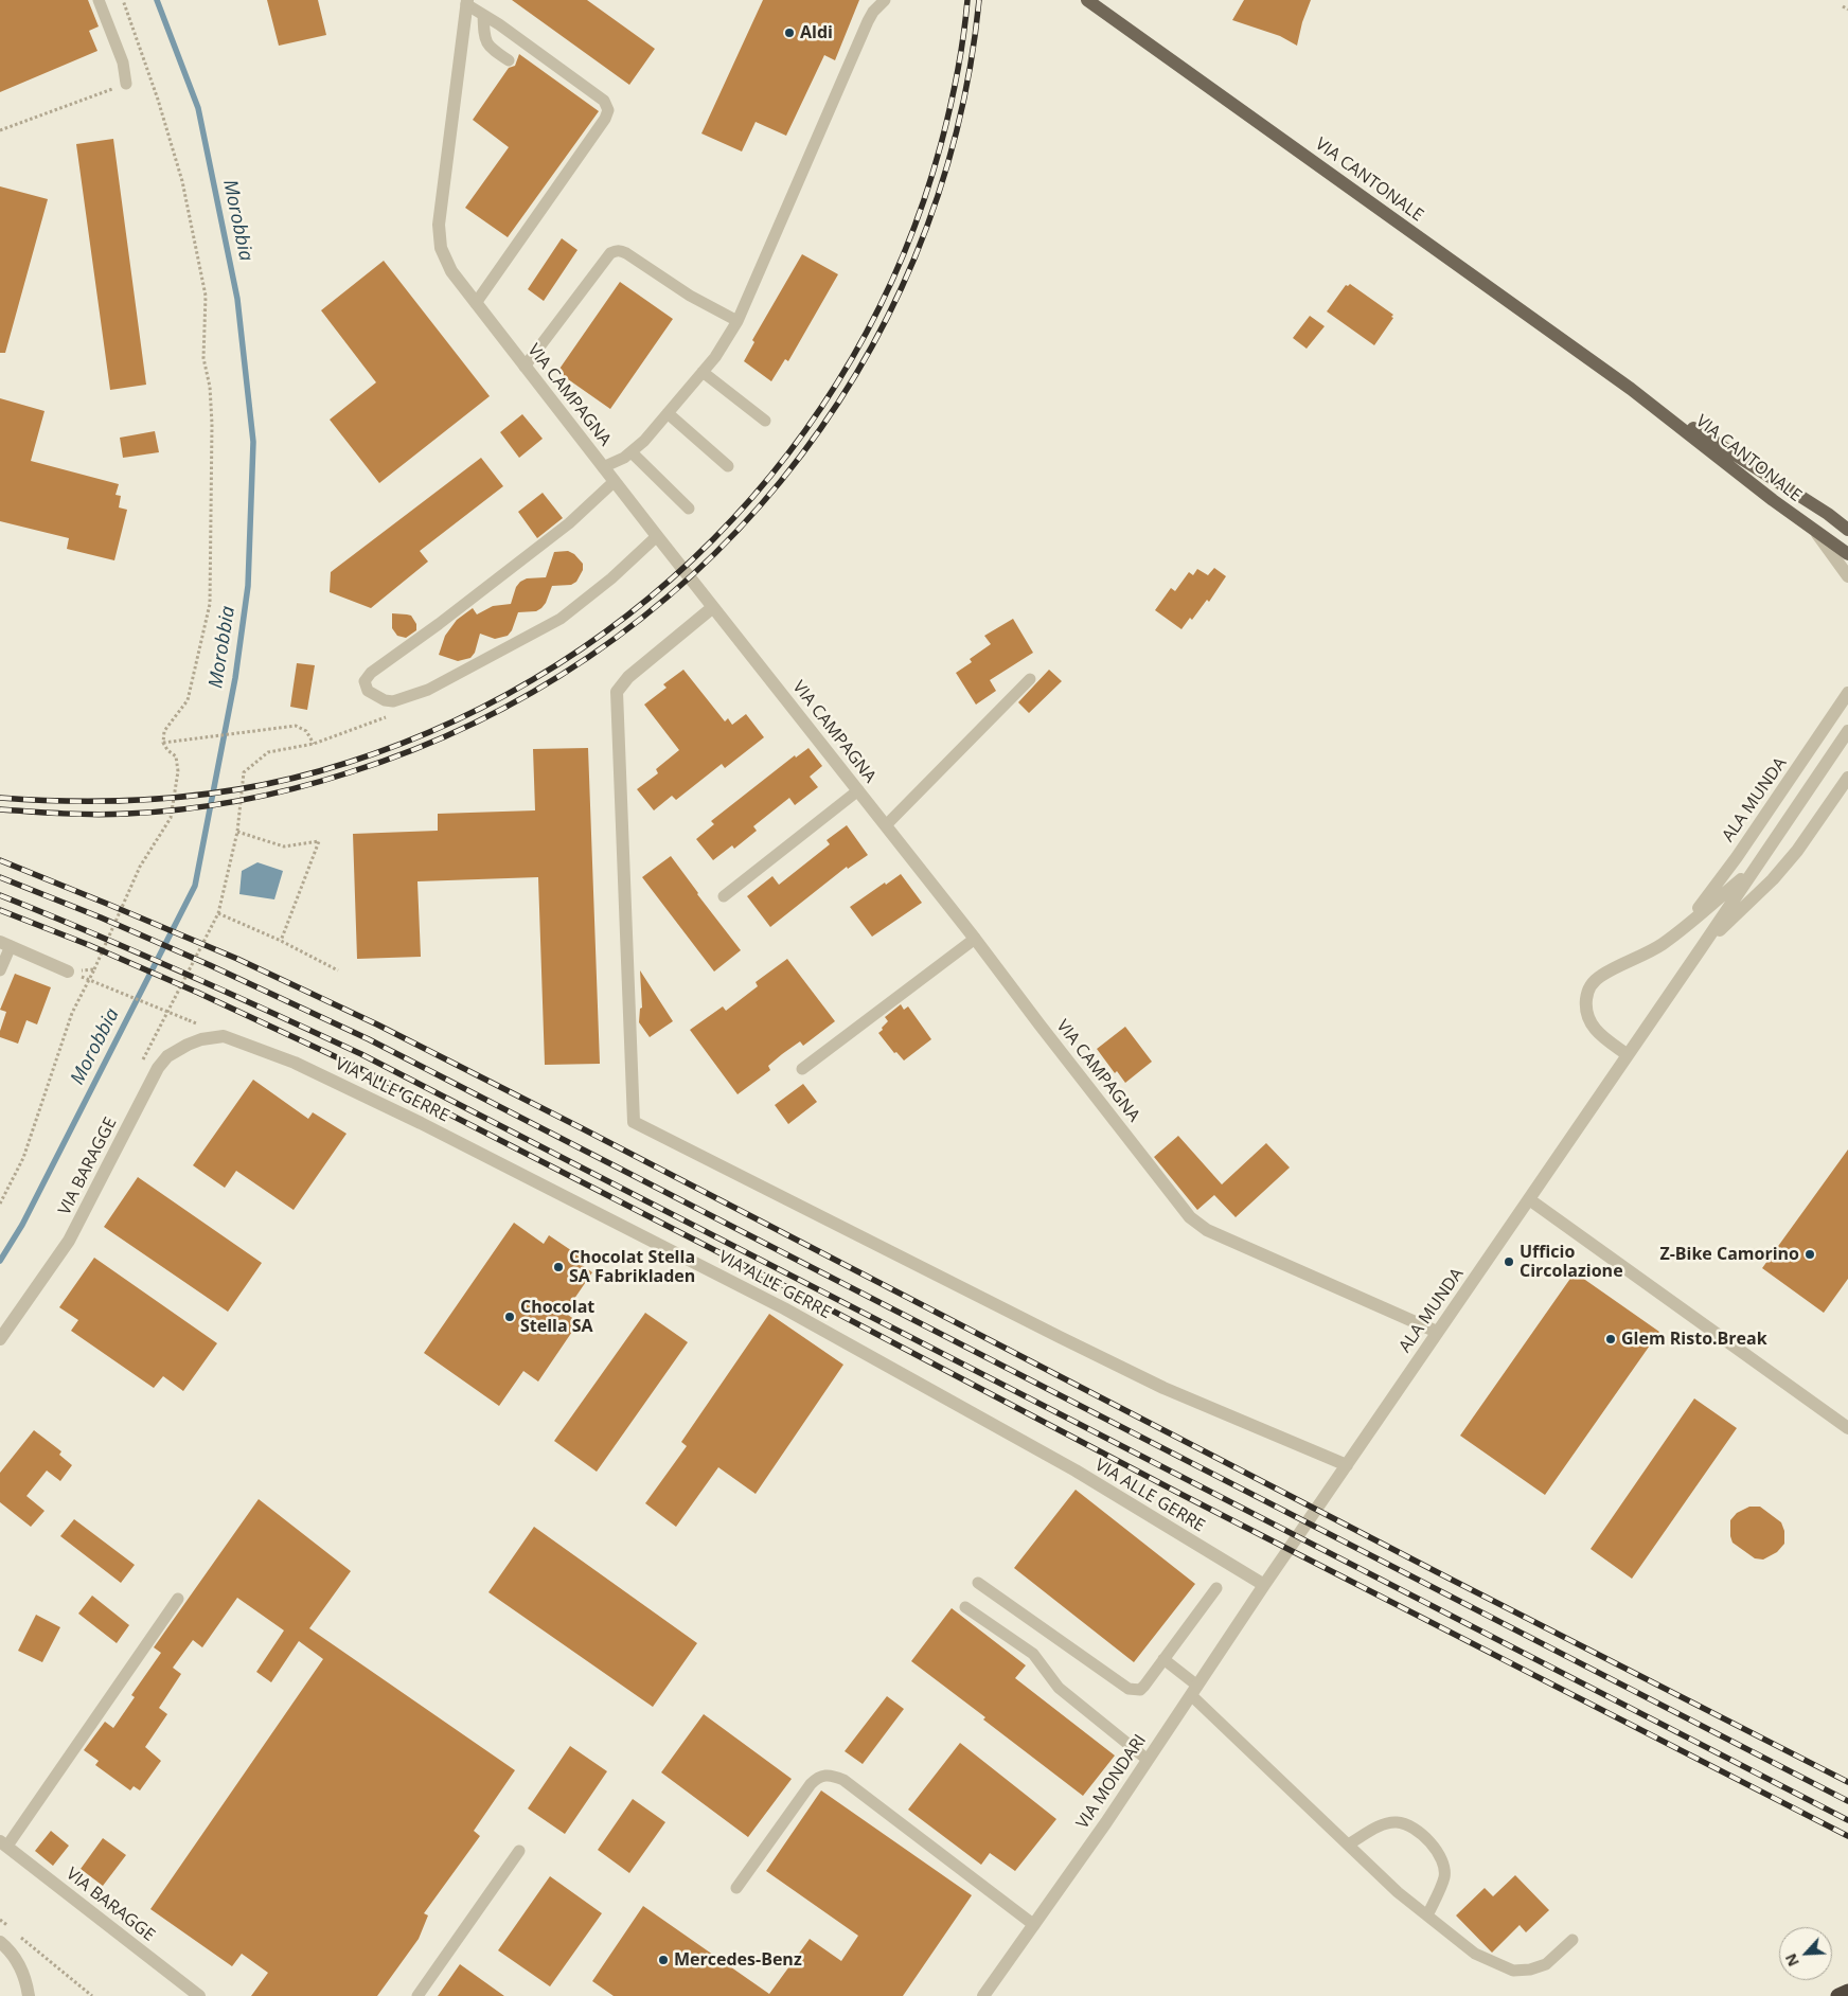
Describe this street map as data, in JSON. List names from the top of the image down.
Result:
{
  "streets": {
    "main road": ["VIA CANTONALE"],
    "street": [
      "VIA CAMPAGNA",
      "ALA MUNDA",
      "VIA ALLE GERRE",
      "VIA BARAGGE",
      "VIA MONDARI"
    ]
  },
  "crossings": [
    ["VIA CAMPAGNA", "ALA MUNDA"],
    ["ALA MUNDA", "VIA ALLE GERRE"],
    ["ALA MUNDA", "VIA MONDARI"],
    ["VIA ALLE GERRE", "VIA BARAGGE"],
    ["VIA ALLE GERRE", "VIA MONDARI"]
  ],
  "water": ["Morobbia"],
  "places": [
    "Aldi",
    "Z-Bike Camorino",
    "Ufficio Circolazione",
    "Chocolat Stella SA Fabrikladen",
    "Chocolat Stella SA",
    "Glem Risto.Break",
    "Mercedes-Benz"
  ],
  "north": "bottom left"
}
